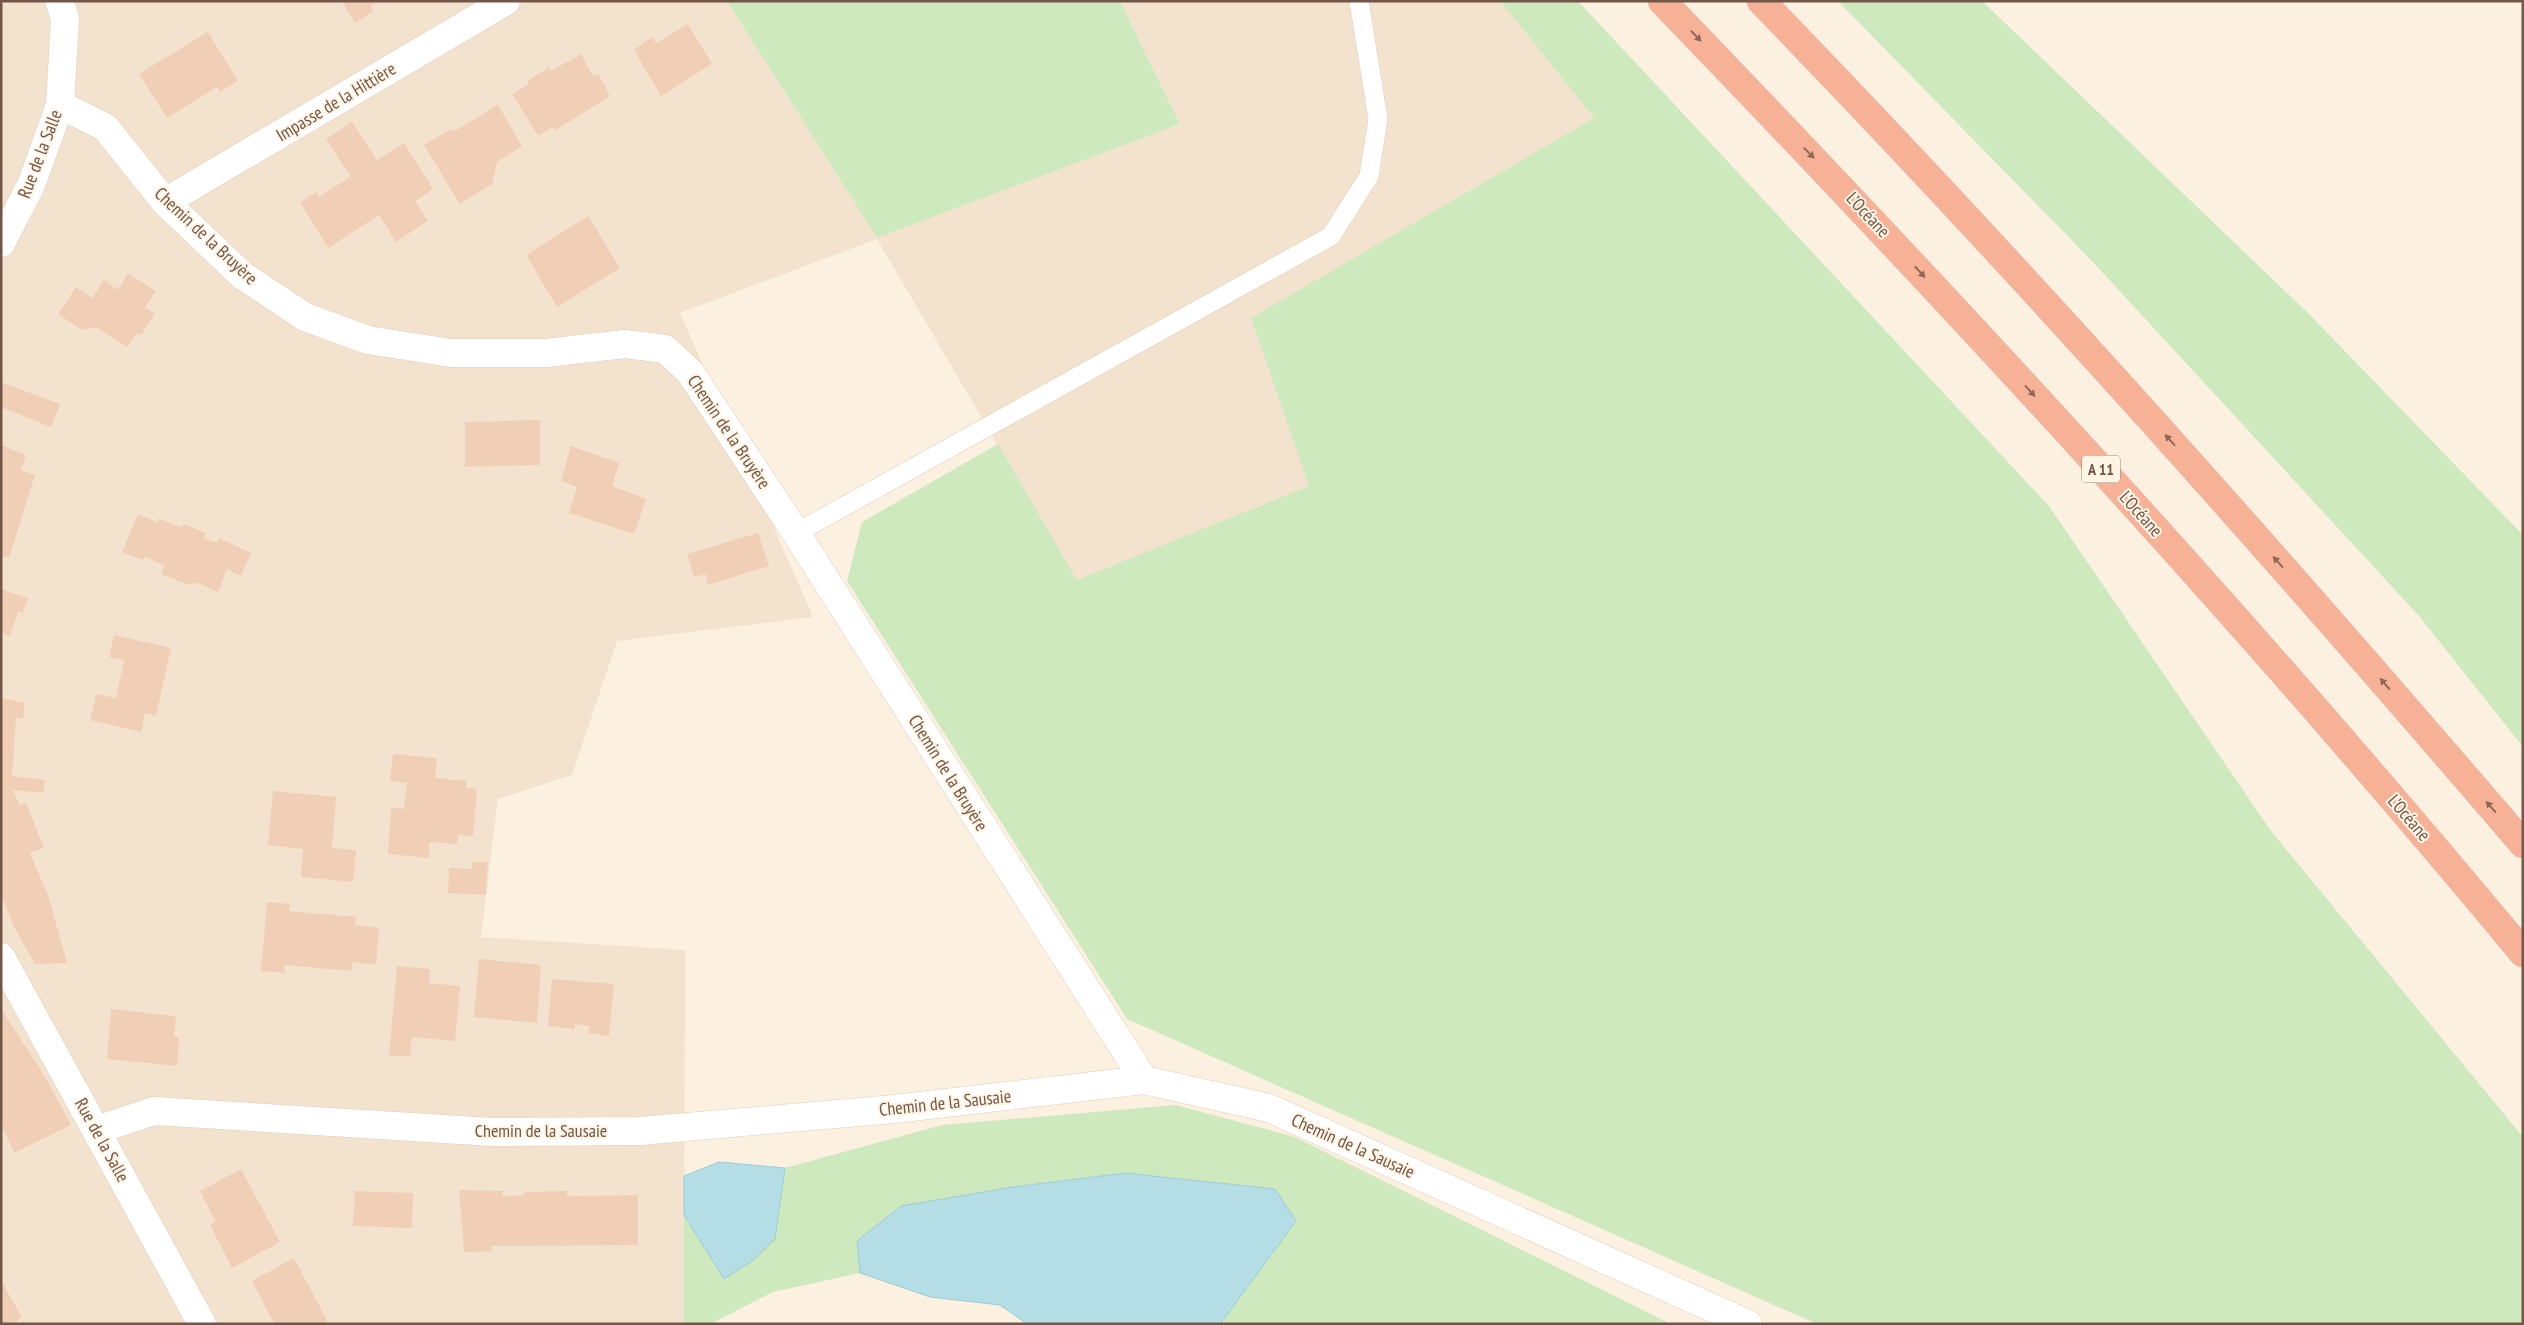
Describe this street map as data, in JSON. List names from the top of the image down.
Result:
{
  "streets": {
    "highway": ["L’Océane", "A 11"],
    "street": [
      "Impasse de la Hittière",
      "Rue de la Salle",
      "Chemin de la Bruyère",
      "Chemin de la Sausaie"
    ]
  },
  "crossings": [
    ["Impasse de la Hittière", "Chemin de la Bruyère"],
    ["Rue de la Salle", "Chemin de la Bruyère"],
    ["Rue de la Salle", "Chemin de la Sausaie"],
    ["Chemin de la Bruyère", "Chemin de la Sausaie"]
  ]
}
